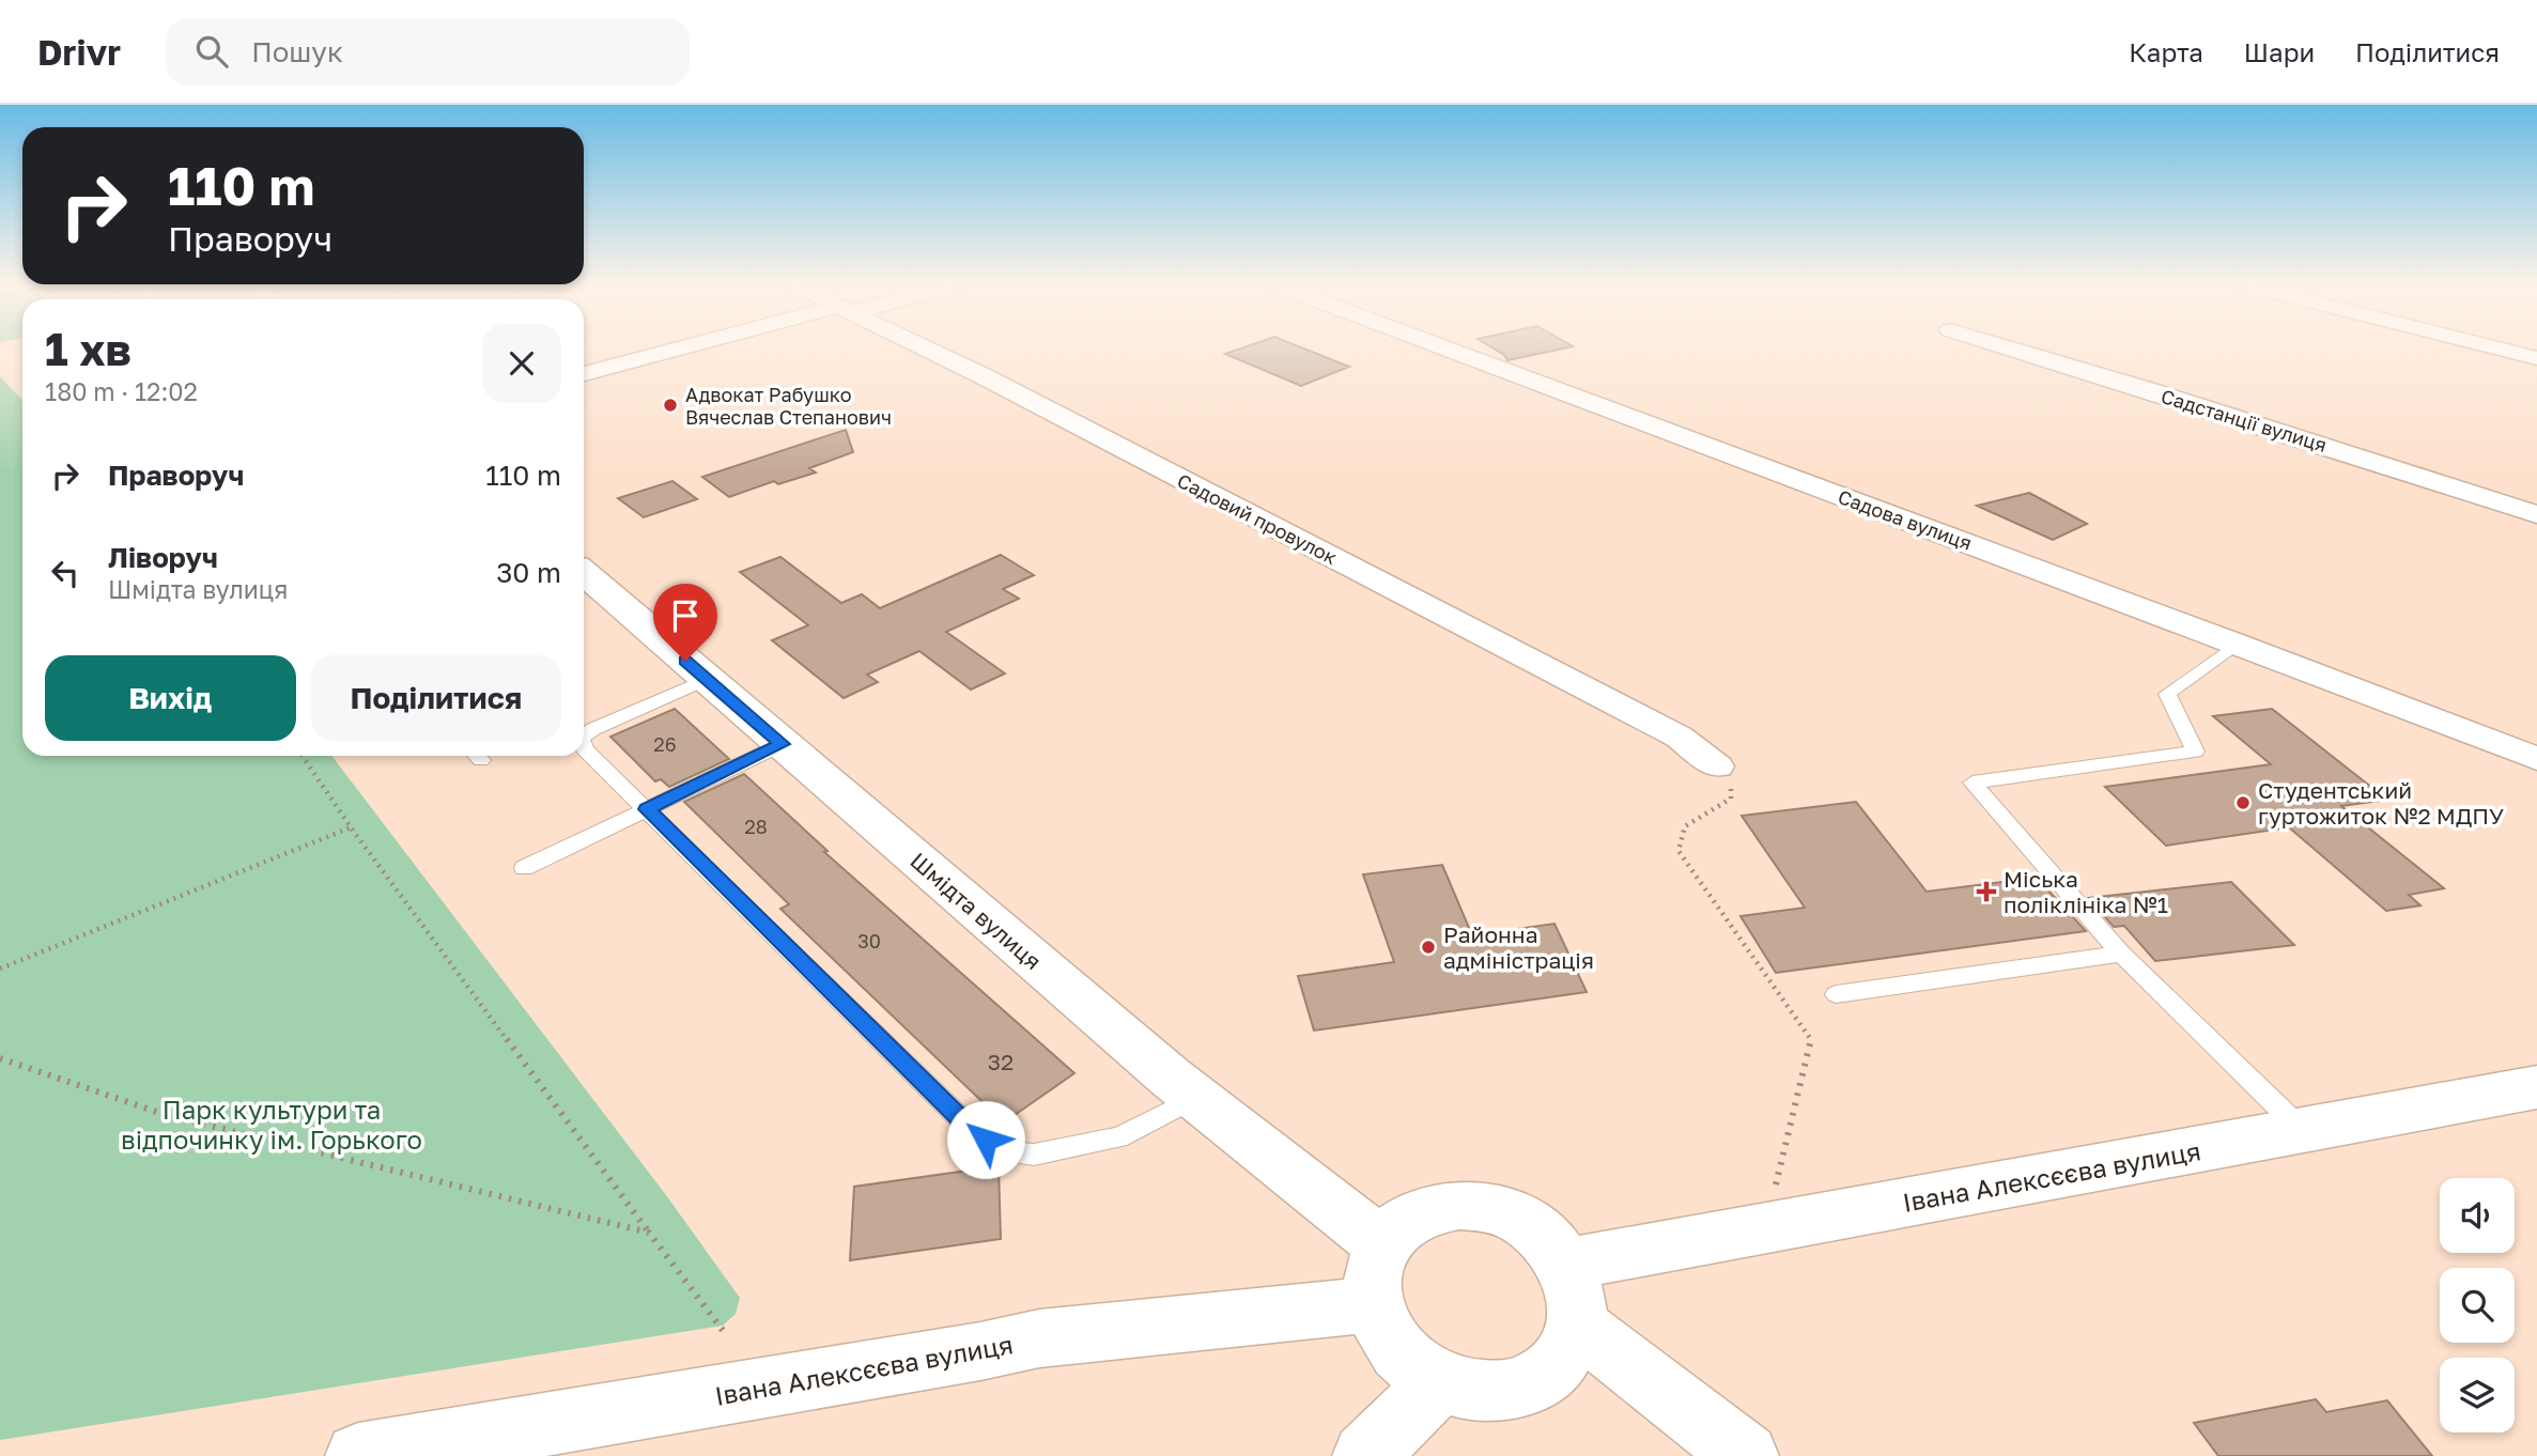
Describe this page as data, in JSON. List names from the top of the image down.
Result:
{
  "streets": {
    "street": [
      "Садстанції вулиця",
      "Садовий провулок",
      "Садова вулиця",
      "Шмідта вулиця",
      "Івана Алексєєва вулиця"
    ]
  },
  "crossings": [
    ["Шмідта вулиця", "Івана Алексєєва вулиця"]
  ],
  "parks": ["Парк культури та відпочинку ім. Горького"],
  "places": {
    "other": ["Адвокат Рабушко Вячеслав Степанович", "Студентський гуртожиток №2 МДПУ", "Районна адміністрація"],
    "health": ["Міська поліклініка №1"]
  },
  "house_numbers": [
    "26",
    "28",
    "30",
    "32"
  ],
  "page": {
    "header": "Drivr",
    "search": "Пошук",
    "nav": ["Карта", "Шари", "Поділитися"],
    "turn": ["110 m", "Праворуч"],
    "heading": ["1 хв", "180 m · 12:02"],
    "list": [
      {
        "name": "Праворуч",
        "value": "110 m"
      },
      {
        "name": "Ліворуч",
        "note": "Шмідта вулиця",
        "value": "30 m"
      }
    ],
    "buttons": ["Вихід", "Поділитися"]
  }
}
